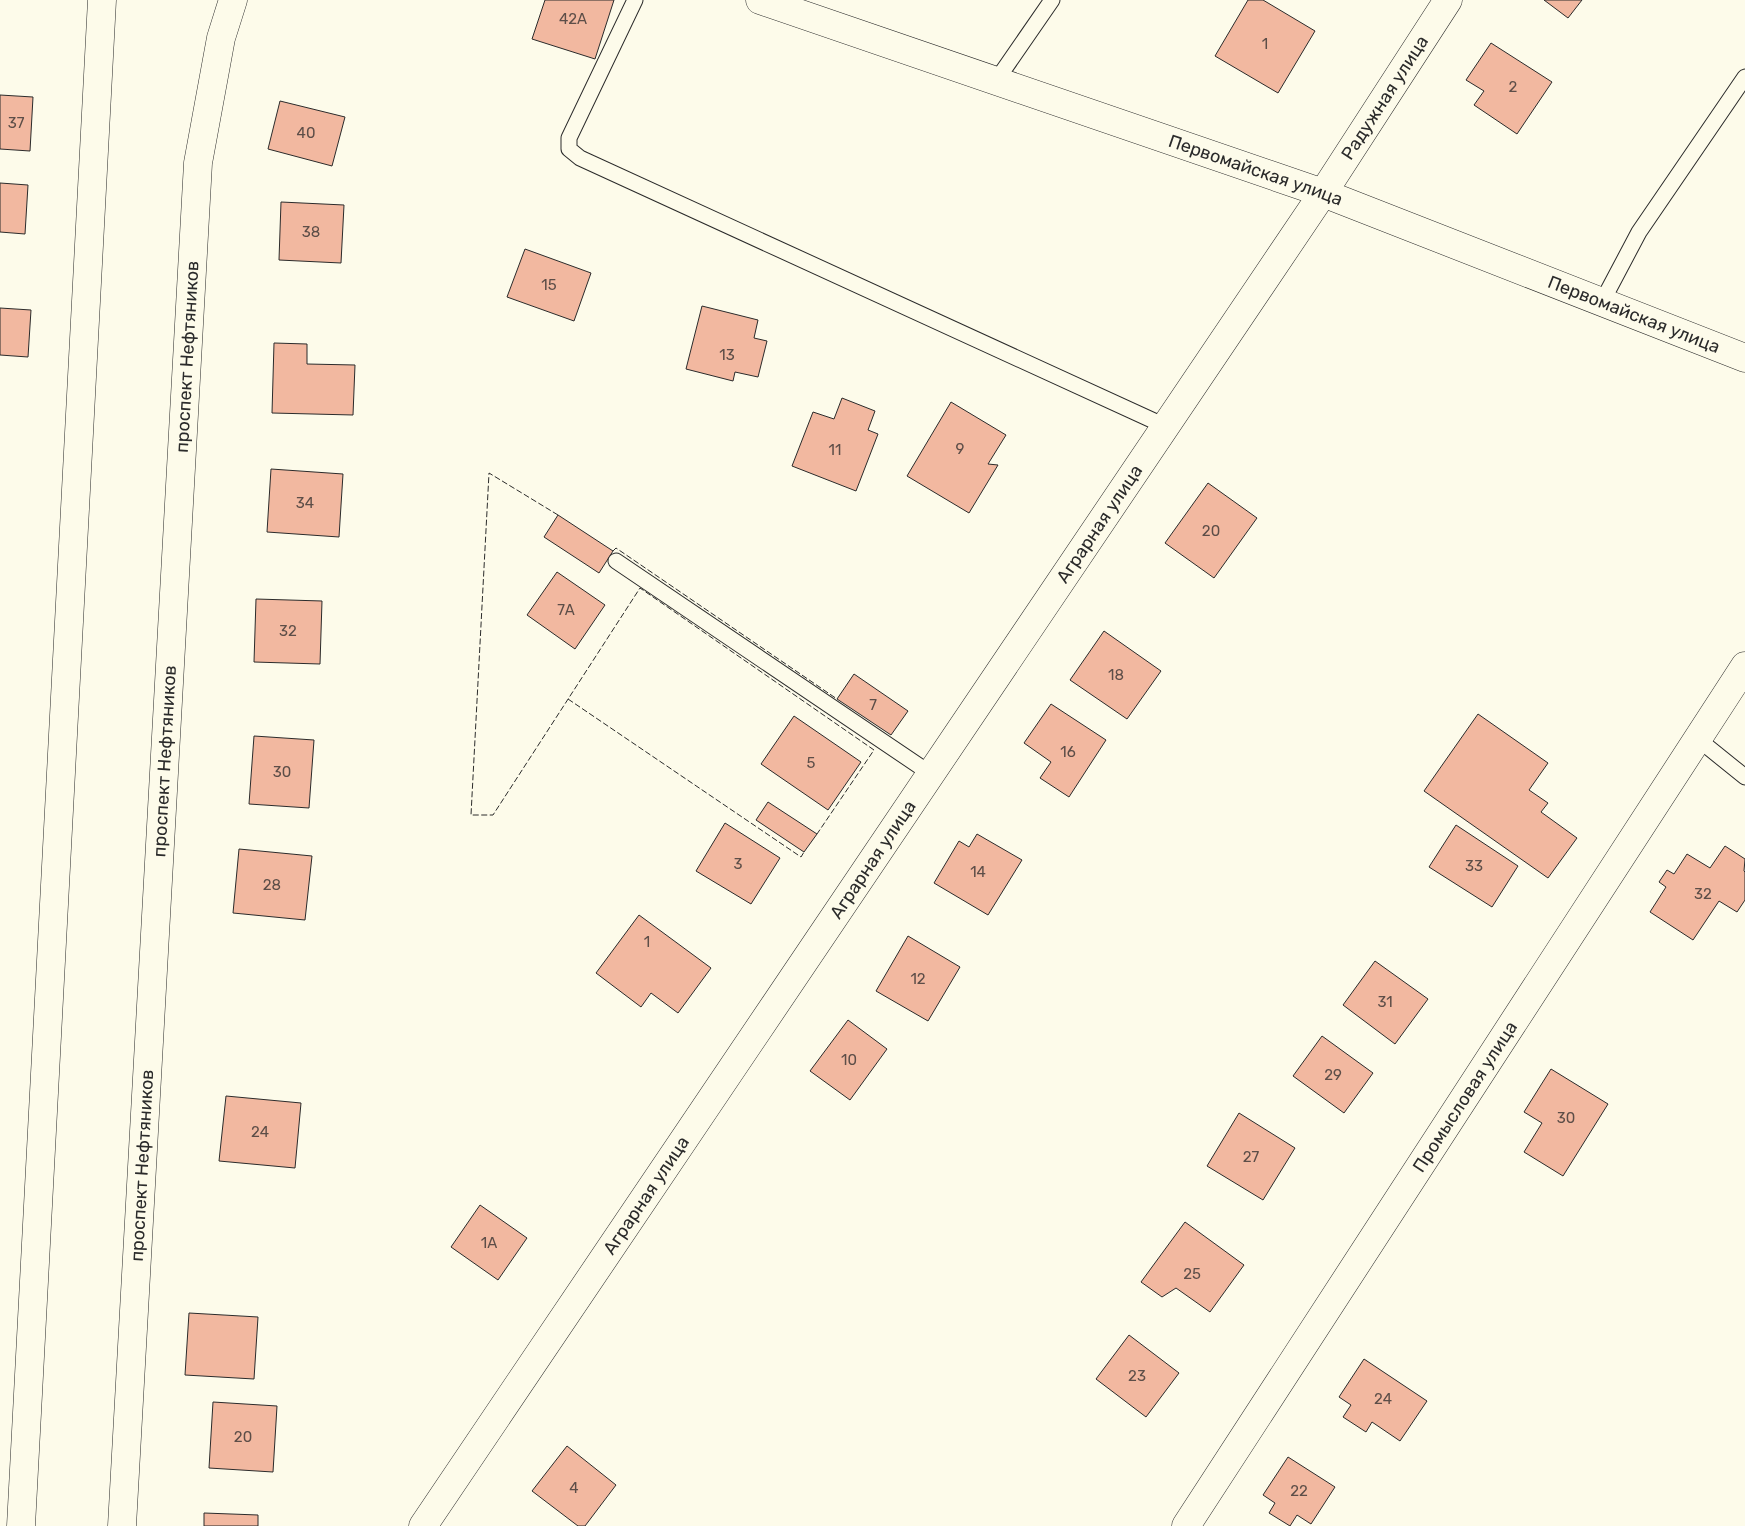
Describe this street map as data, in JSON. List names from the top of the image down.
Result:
{
  "streets": {
    "street": [
      "Радужная улица",
      "Первомайская улица",
      "проспект Нефтяников",
      "Аграрная улица",
      "Промысловая улица"
    ]
  },
  "crossings": [
    ["Радужная улица", "Первомайская улица"],
    ["Радужная улица", "Аграрная улица"],
    ["Первомайская улица", "Аграрная улица"]
  ],
  "house_numbers": [
    "42А",
    "1",
    "2",
    "37",
    "40",
    "38",
    "15",
    "13",
    "9",
    "11",
    "34",
    "20",
    "7А",
    "32",
    "18",
    "7",
    "16",
    "5",
    "30",
    "3",
    "33",
    "14",
    "28",
    "32",
    "1",
    "12",
    "31",
    "10",
    "29",
    "30",
    "24",
    "27",
    "1А",
    "25",
    "23",
    "24",
    "20",
    "4",
    "22"
  ]
}
